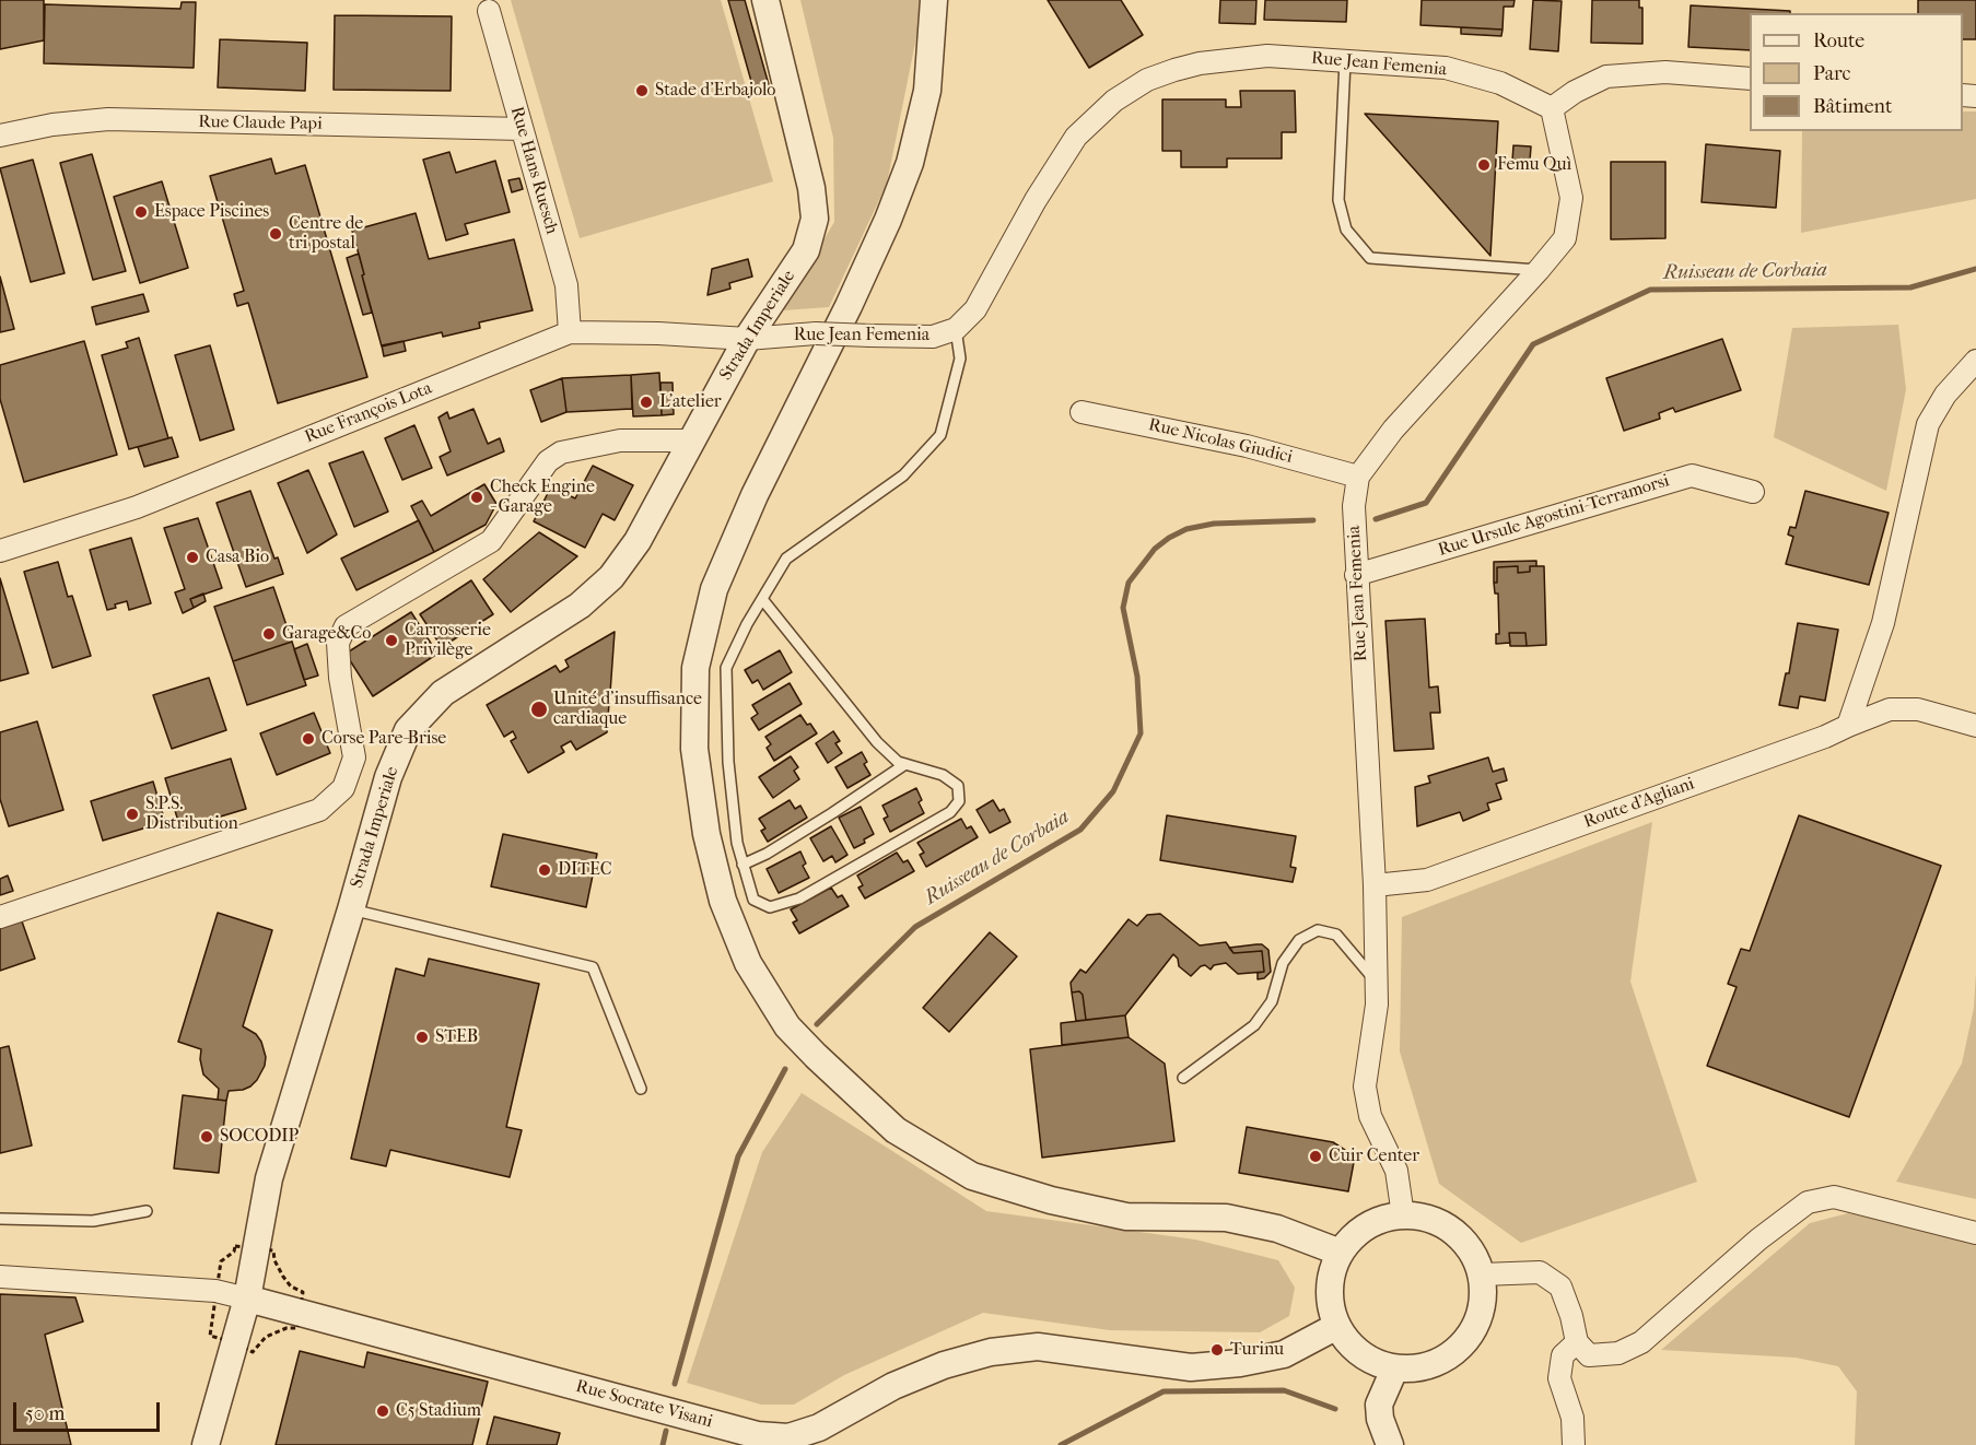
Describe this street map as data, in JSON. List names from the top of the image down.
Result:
{
  "streets": {
    "street": [
      "Rue Jean Femenia",
      "Rue Claude Papi",
      "Rue Hans Ruesch",
      "Strada Imperiale",
      "Rue François Lota",
      "Rue Nicolas Giudici",
      "Rue Ursule Agostini-Terramorsi",
      "Route d'Agliani",
      "Rue Socrate Visani"
    ]
  },
  "crossings": [
    ["Rue Jean Femenia", "Strada Imperiale"],
    ["Rue Jean Femenia", "Rue François Lota"],
    ["Rue Jean Femenia", "Rue Nicolas Giudici"],
    ["Rue Jean Femenia", "Rue Ursule Agostini-Terramorsi"],
    ["Rue Jean Femenia", "Route d'Agliani"],
    ["Rue Claude Papi", "Rue Hans Ruesch"],
    ["Rue Hans Ruesch", "Rue François Lota"],
    ["Strada Imperiale", "Rue François Lota"],
    ["Strada Imperiale", "Rue Socrate Visani"]
  ],
  "water": ["Ruisseau de Corbaia"],
  "places": [
    "Stade d'Erbajolo",
    "Femu Quì",
    "Espace Piscines",
    "Centre de tri postal",
    "L'atelier",
    "Check Engine - Garage",
    "Casa Bio",
    "Garage&Co",
    "Carrosserie Privilège",
    "Unité d'insuffisance cardiaque",
    "Corse Pare-Brise",
    "S.P.S. Distribution",
    "DITEC",
    "STEB",
    "SOCODIP",
    "Cuir Center",
    "Turinu",
    "C5 Stadium"
  ],
  "legend": ["Route", "Parc", "Bâtiment"],
  "scale_bar": "50 m"
}
